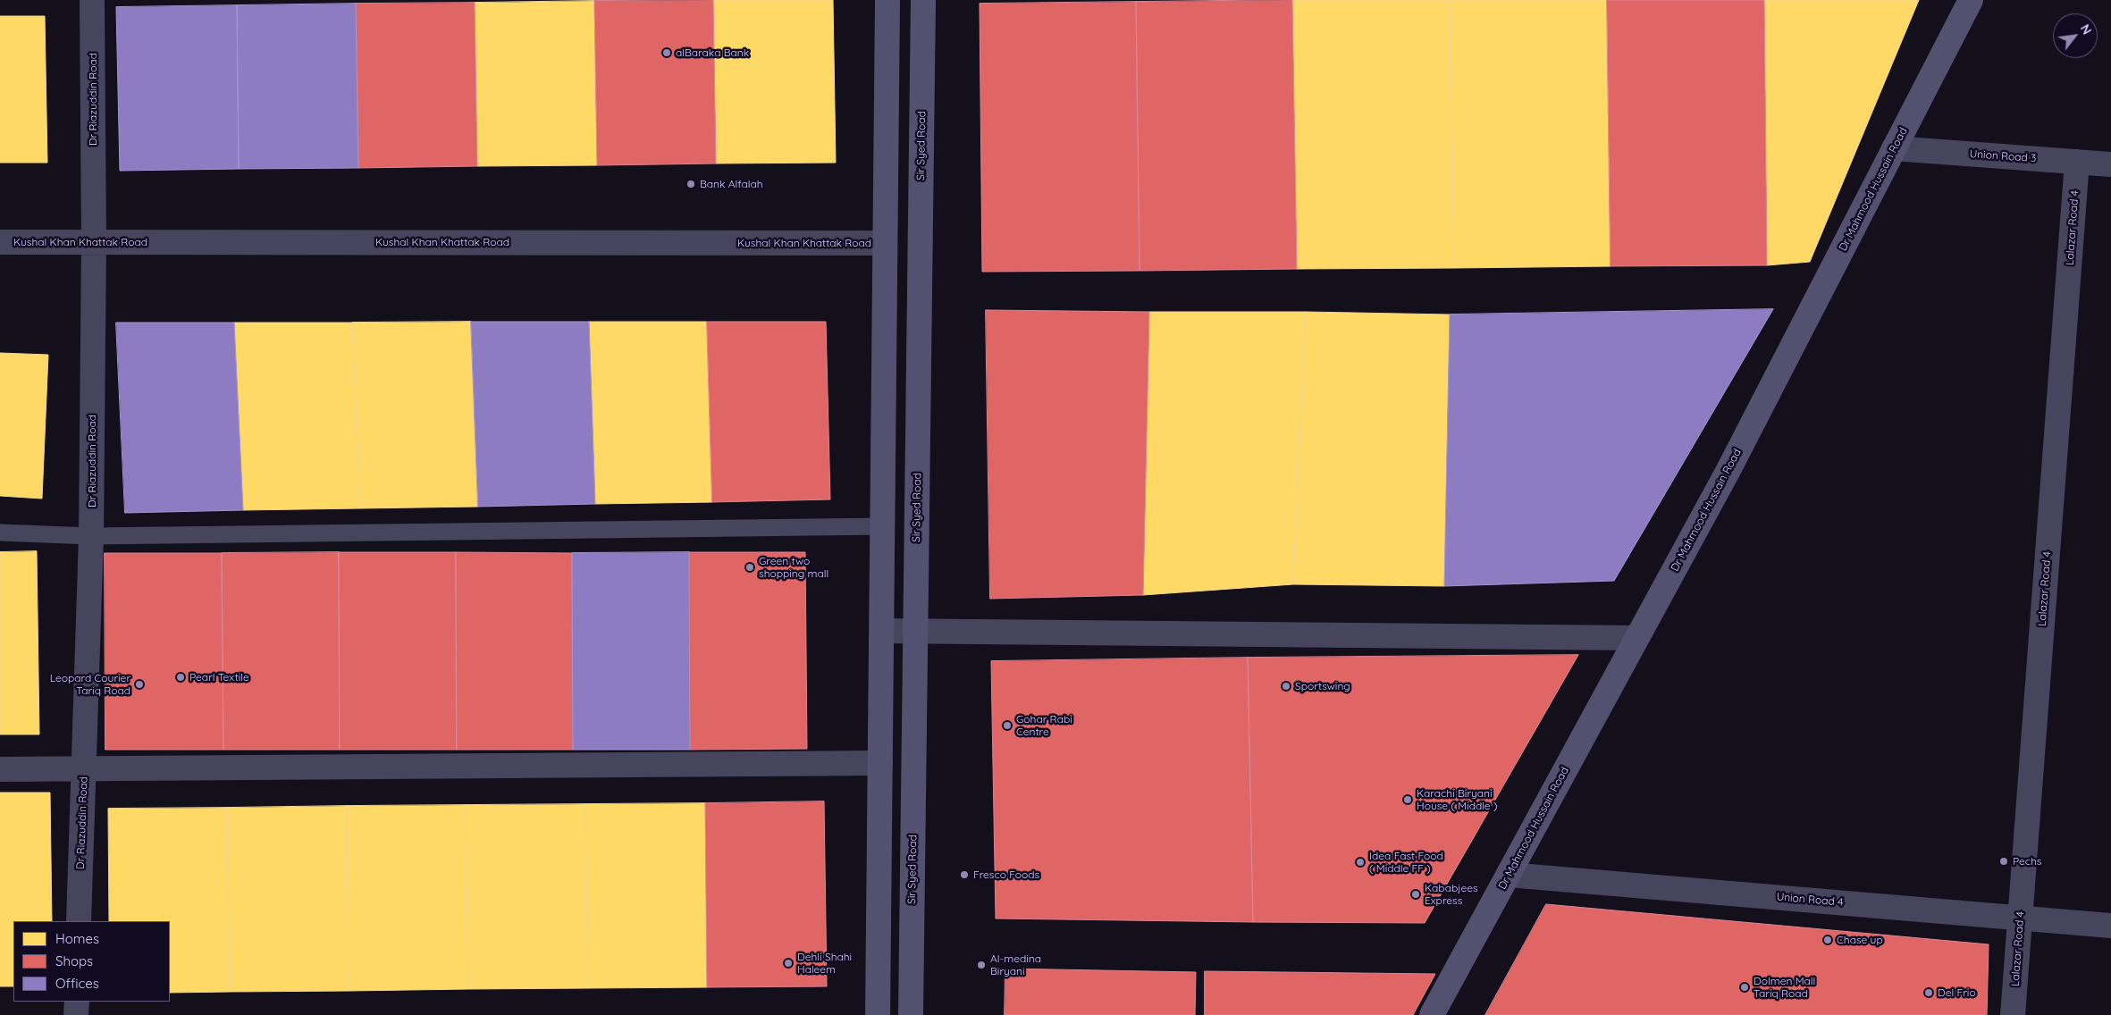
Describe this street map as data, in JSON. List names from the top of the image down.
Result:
{
  "streets": {
    "main road": ["Sir Syed Road", "Dr Mahmood Hussain Road"],
    "street": [
      "Dr Riazuddin Road",
      "Union Road 3",
      "Lalazar Road 4",
      "Kushal Khan Khattak Road",
      "Union Road 4"
    ]
  },
  "crossings": [
    ["Dr Riazuddin Road", "Kushal Khan Khattak Road"],
    ["Union Road 3", "Dr Mahmood Hussain Road"],
    ["Union Road 3", "Lalazar Road 4"],
    ["Dr Mahmood Hussain Road", "Union Road 4"],
    ["Lalazar Road 4", "Union Road 4"]
  ],
  "places": [
    "alBaraka Bank",
    "Bank Alfalah",
    "Green two shopping mall",
    "Pearl Textile",
    "Leopard Courier Tariq Road",
    "Sportswing",
    "Gohar Rabi Centre",
    "Karachi Biryani House ( Middle )",
    "Pechs",
    "Idea Fast Food ( Middle FF )",
    "Fresco Foods",
    "Kababjees Express",
    "Chase up",
    "Dehli Shahi Haleem",
    "Al-medina Biryani",
    "Dolmen Mall Tariq Road",
    "Del Frio"
  ],
  "legend": ["Homes", "Shops", "Offices"],
  "north": "top right"
}
